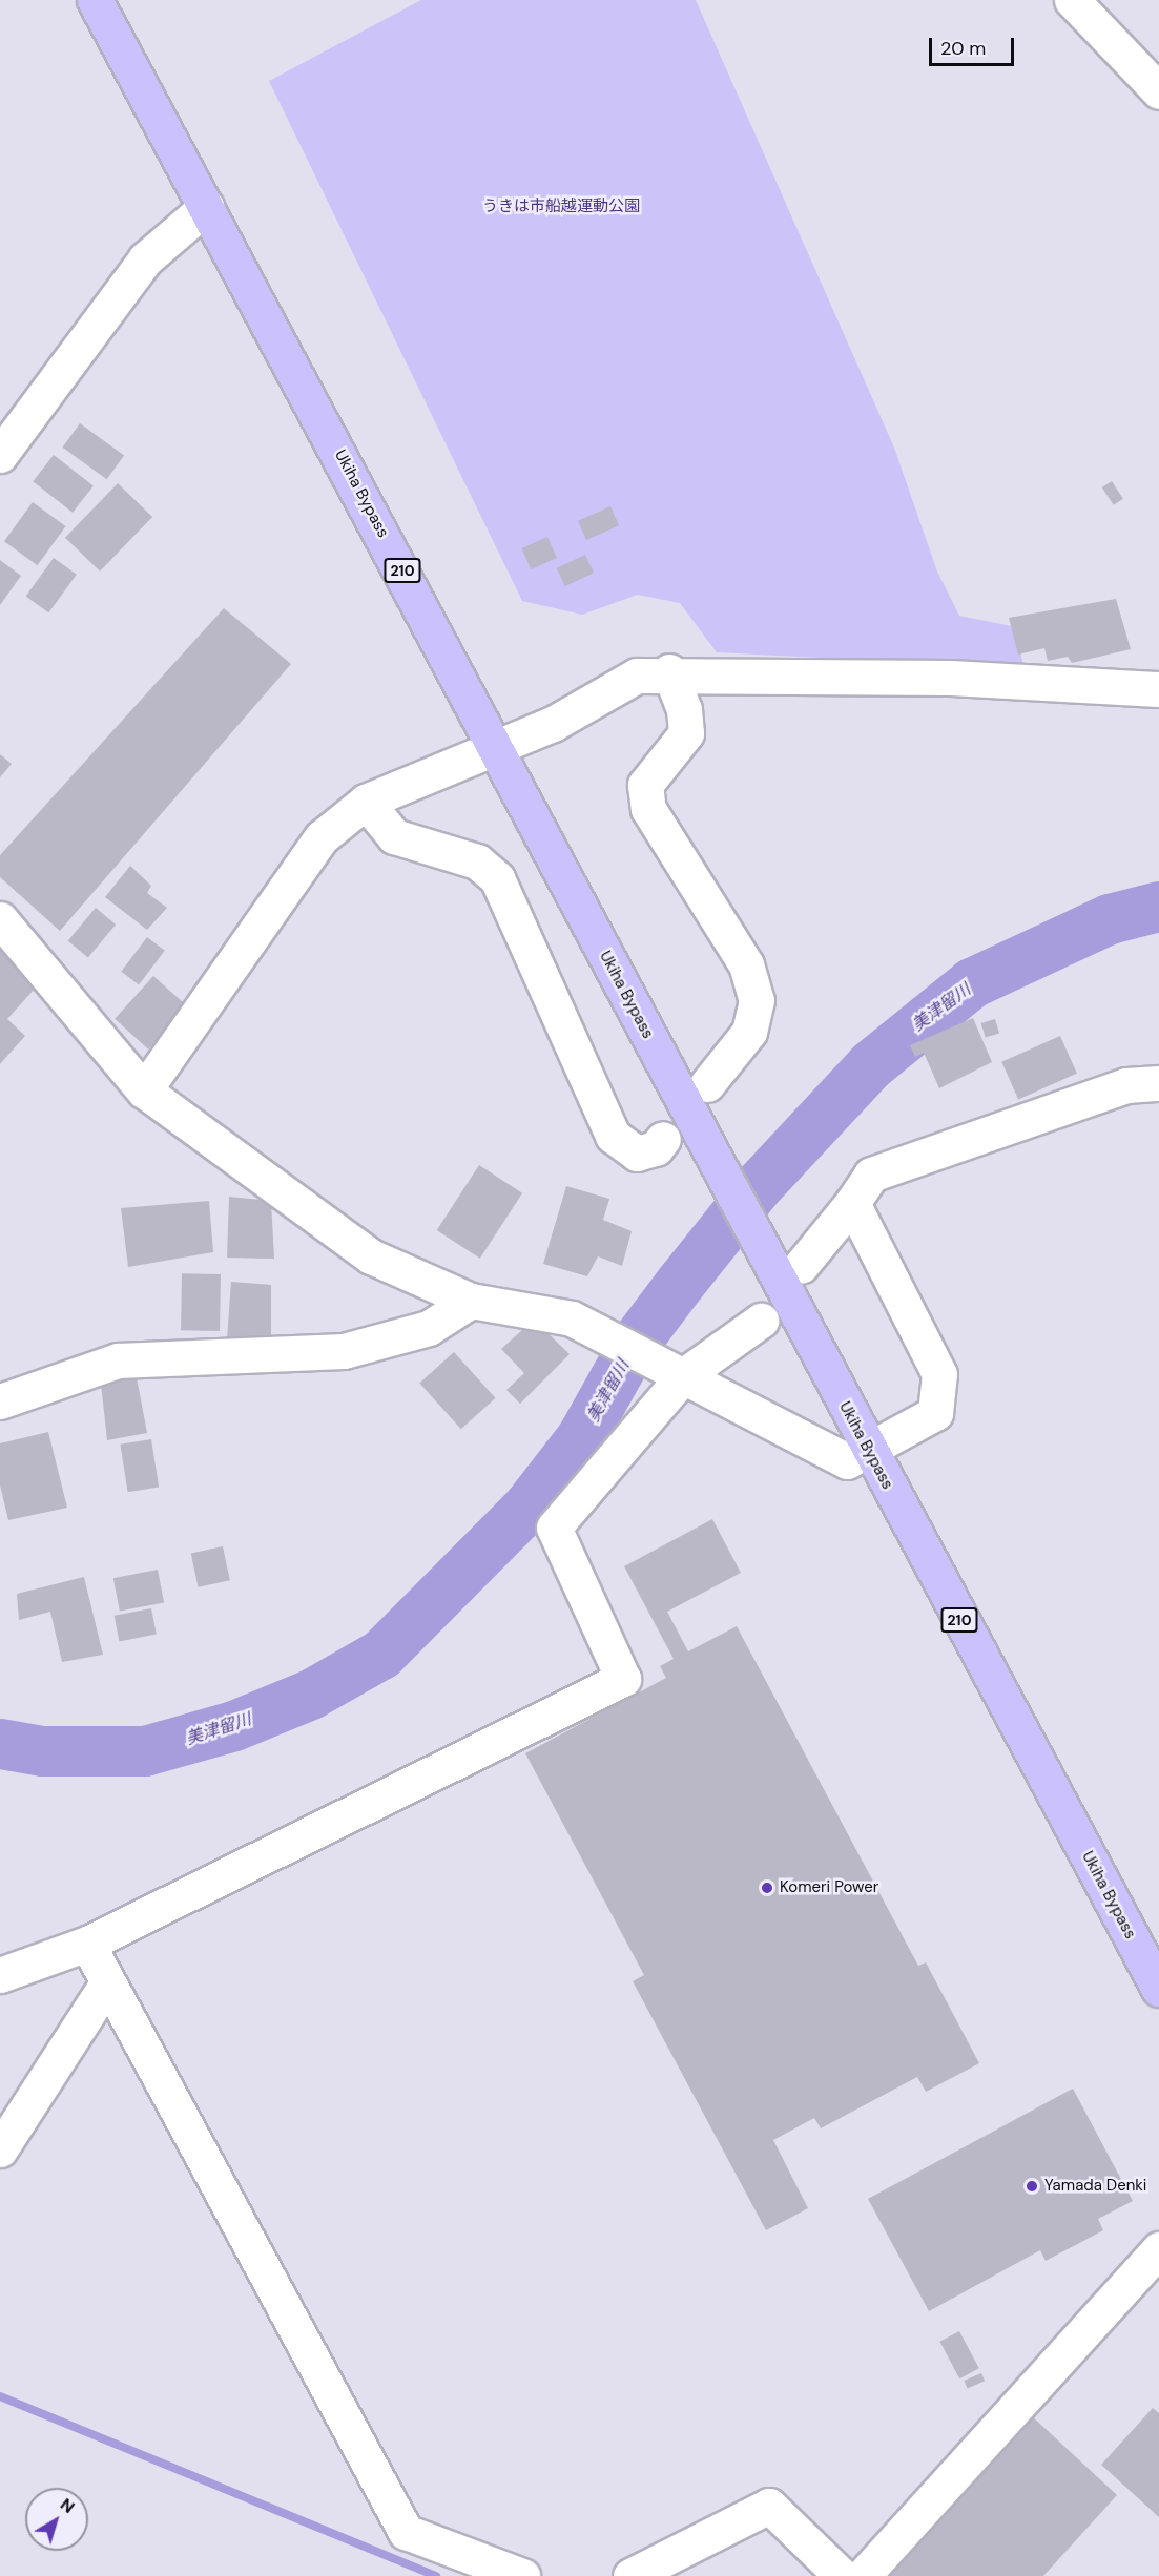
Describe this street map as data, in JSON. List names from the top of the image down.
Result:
{
  "streets": {
    "highway": ["Ukiha Bypass", "210"]
  },
  "water": ["美津留川"],
  "parks": ["うきは市船越運動公園"],
  "places": ["Komeri Power", "Yamada Denki"],
  "scale_bar": "20 m",
  "north": "top right"
}
